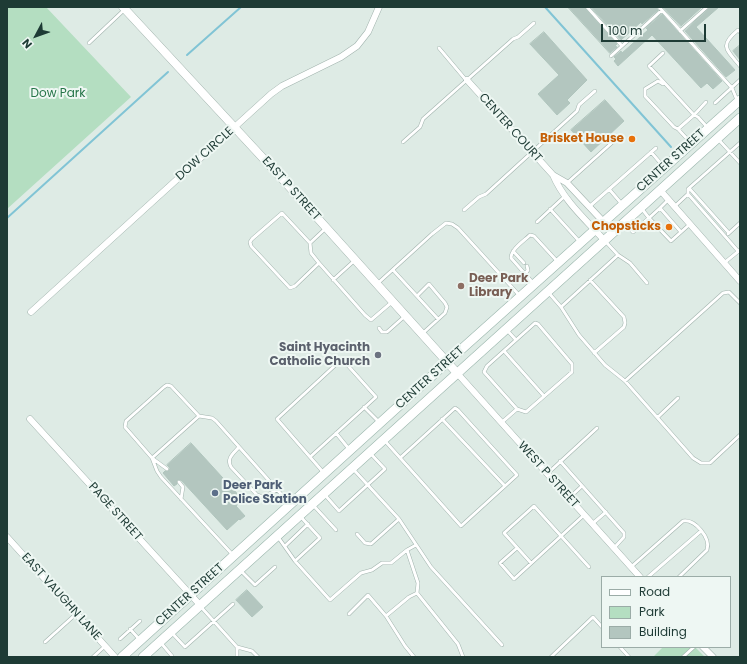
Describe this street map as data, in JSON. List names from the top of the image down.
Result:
{
  "streets": {
    "main road": ["CENTER STREET"],
    "street": [
      "CENTER COURT",
      "DOW CIRCLE",
      "EAST P STREET",
      "WEST P STREET",
      "PAGE STREET",
      "EAST VAUGHN LANE"
    ]
  },
  "crossings": [
    ["CENTER COURT", "CENTER STREET"],
    ["DOW CIRCLE", "EAST P STREET"],
    ["CENTER STREET", "EAST P STREET"],
    ["CENTER STREET", "WEST P STREET"],
    ["CENTER STREET", "PAGE STREET"],
    ["EAST P STREET", "WEST P STREET"]
  ],
  "parks": ["Dow Park"],
  "places": [
    "Brisket House",
    "Chopsticks",
    "Deer Park Library",
    "Saint Hyacinth Catholic Church",
    "Deer Park Police Station"
  ],
  "legend": ["Road", "Park", "Building"],
  "scale_bar": "100 m",
  "north": "bottom left"
}
